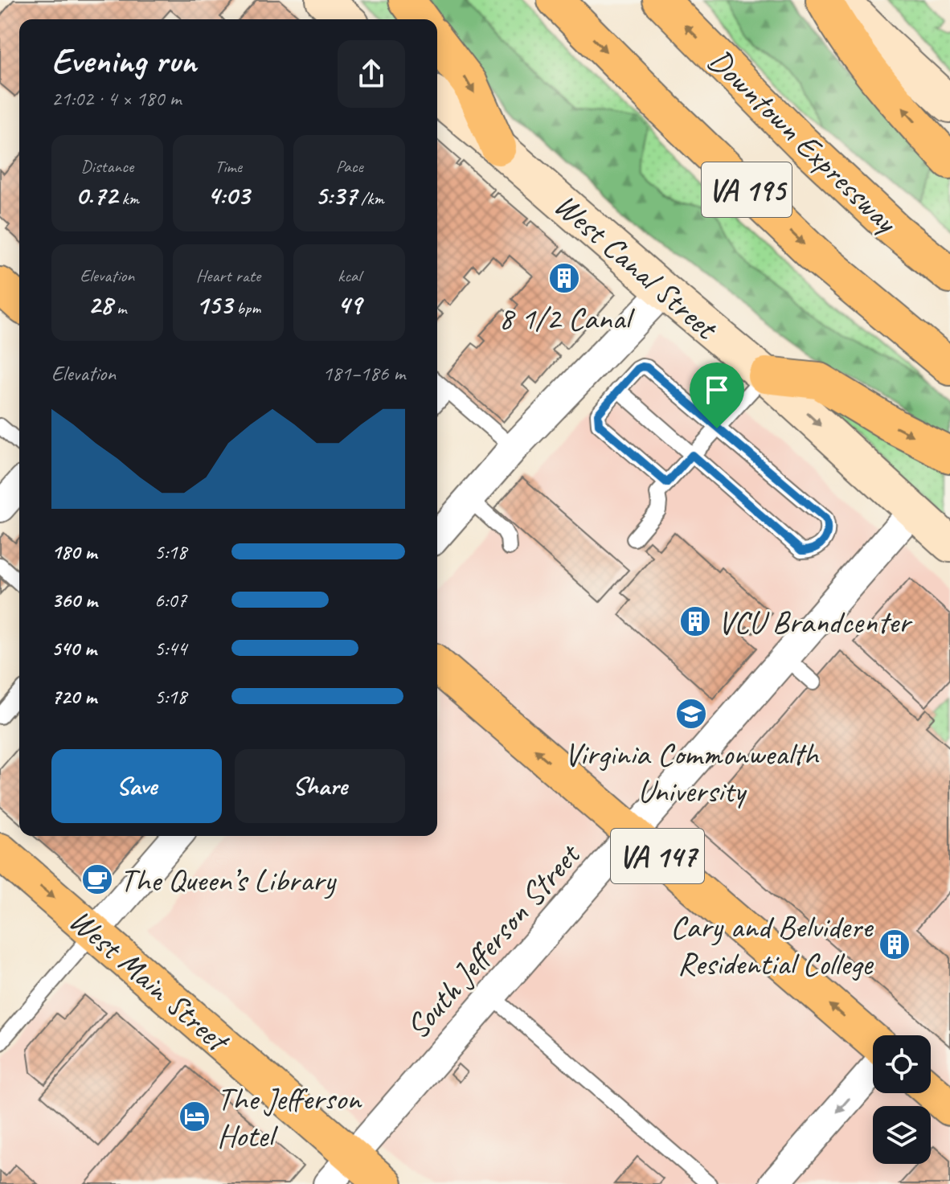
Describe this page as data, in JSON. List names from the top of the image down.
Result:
{
  "streets": {
    "main road": [
      "Downtown Expressway",
      "VA 195",
      "West Canal Street",
      "VA 147",
      "West Main Street"
    ],
    "street": ["South Jefferson Street"]
  },
  "crossings": [
    ["West Canal Street", "South Jefferson Street"],
    ["VA 147", "South Jefferson Street"],
    ["South Jefferson Street", "West Main Street"]
  ],
  "places": {
    "building": ["8 1/2 Canal", "VCU Brandcenter", "Cary and Belvidere Residential College"],
    "school or university": ["Virginia Commonwealth University"],
    "cafe": ["The Queen’s Library"],
    "hotel": ["The Jefferson Hotel"]
  },
  "page": {
    "heading": ["Evening run", "21:02 · 4 × 180 m"],
    "stats": [
      ["Distance", "0.72 km"],
      ["Time", "4:03"],
      ["Pace", "5:37 /km"],
      ["Elevation", "28 m"],
      ["Heart rate", "153 bpm"],
      ["kcal", "49"]
    ],
    "chart": ["Elevation", "181–186 m"],
    "list": [
      {
        "name": "180 m",
        "note": "5:18"
      },
      {
        "name": "360 m",
        "note": "6:07"
      },
      {
        "name": "540 m",
        "note": "5:44"
      },
      {
        "name": "720 m",
        "note": "5:18"
      }
    ],
    "buttons": ["Save", "Share"]
  }
}
